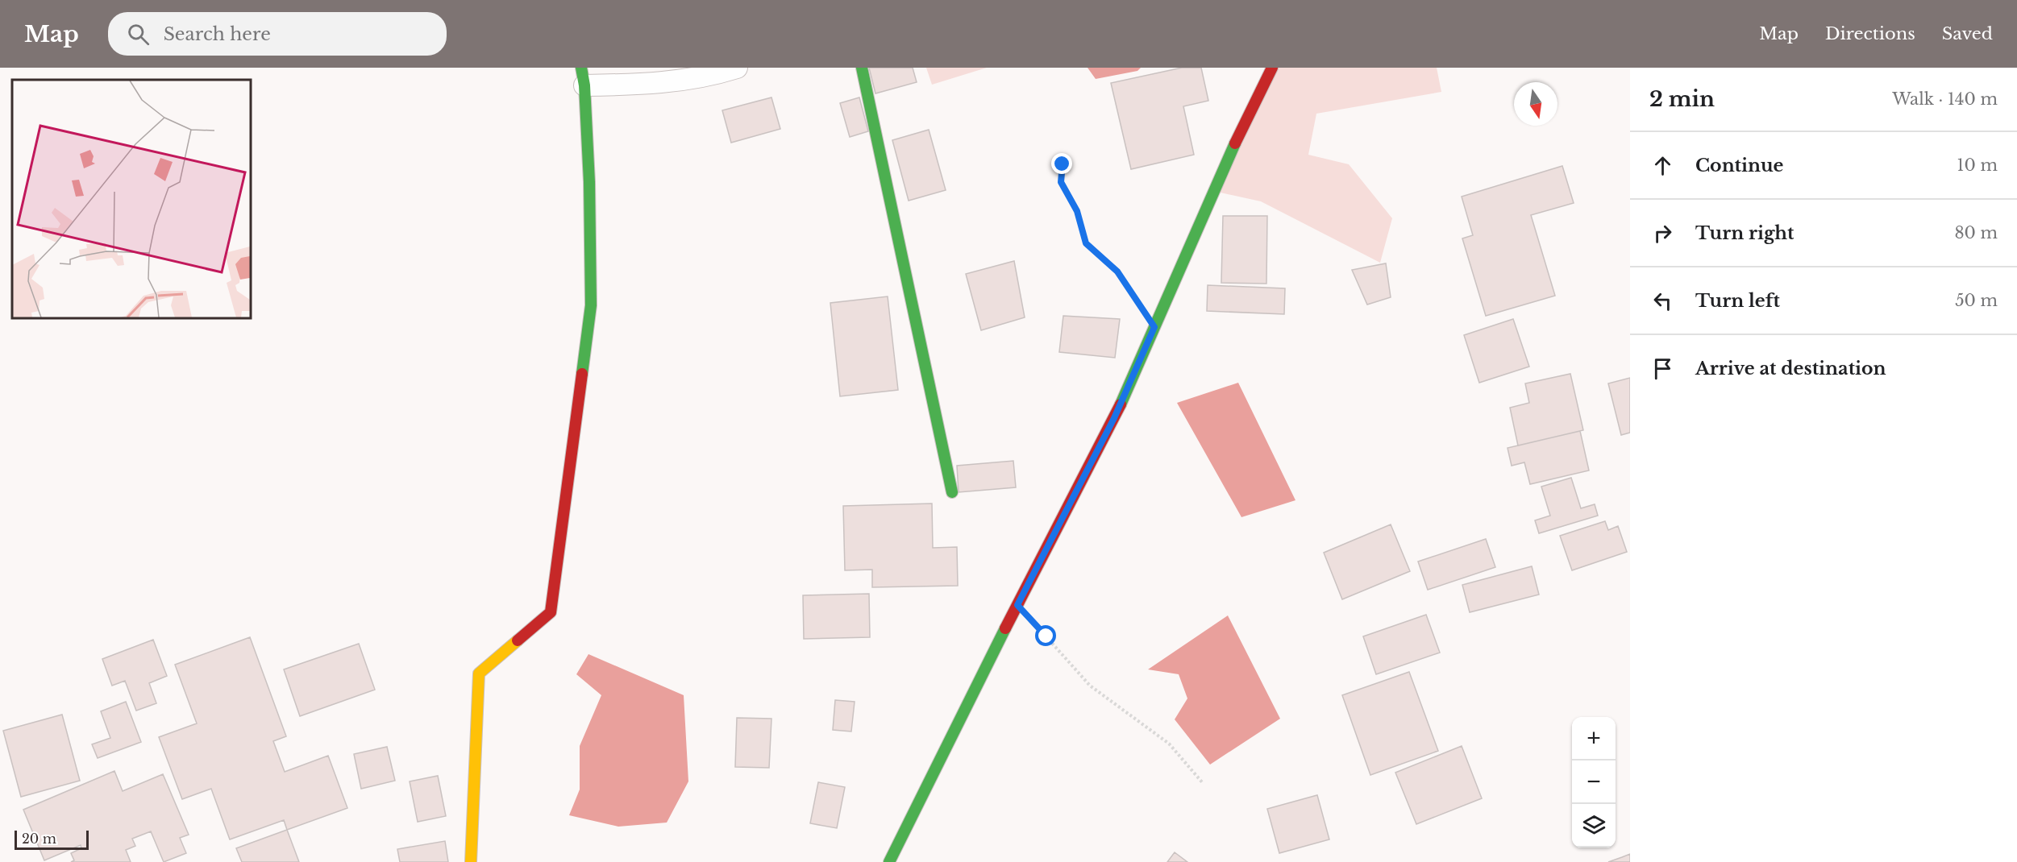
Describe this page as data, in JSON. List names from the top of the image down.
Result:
{
  "scale_bar": "20 m",
  "north": "bottom",
  "page": {
    "header": "Map",
    "search": "Search here",
    "nav": ["Map", "Directions", "Saved"],
    "heading": ["2 min", "Walk · 140 m"],
    "list": [
      ["Continue", "10 m"],
      ["Turn right", "80 m"],
      ["Turn left", "50 m"],
      "Arrive at destination"
    ],
    "map_buttons": ["+", "−"],
    "scale": "20 m"
  }
}
